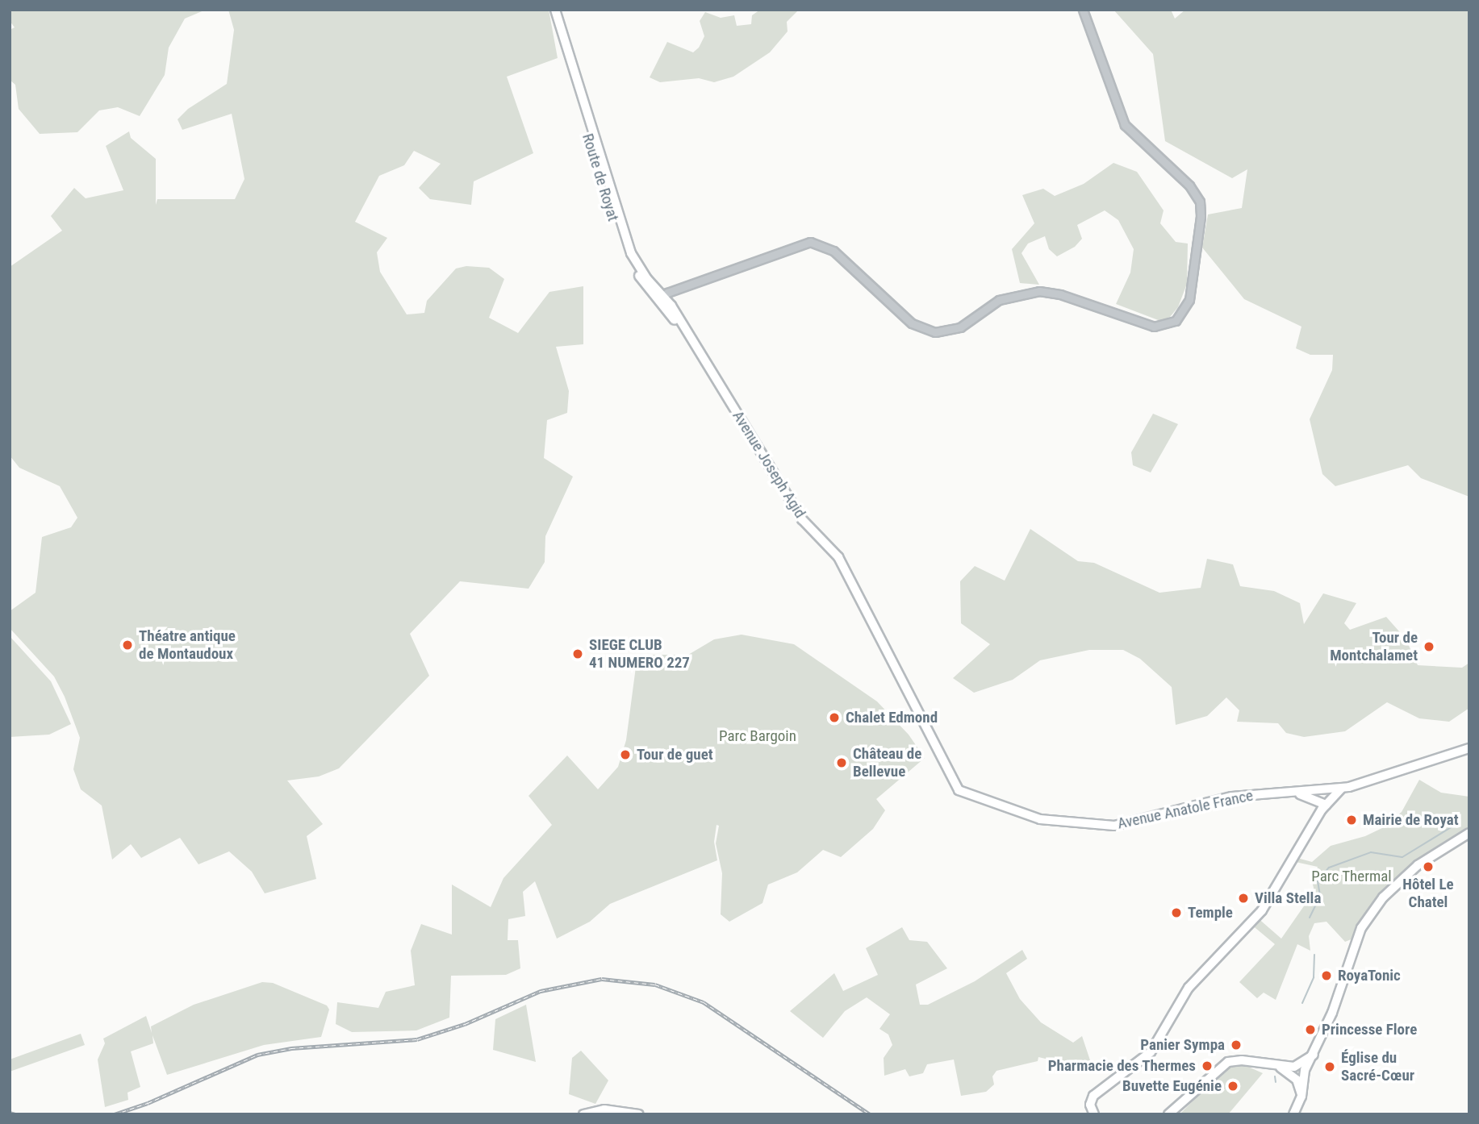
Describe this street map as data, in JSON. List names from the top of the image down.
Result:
{
  "streets": {
    "main road": ["Route de Royat", "Avenue Joseph Agid", "Avenue Anatole France"]
  },
  "crossings": [
    ["Route de Royat", "Avenue Joseph Agid"],
    ["Avenue Joseph Agid", "Avenue Anatole France"]
  ],
  "parks": ["Parc Bargoin", "Parc Thermal"],
  "places": [
    "Théatre antique de Montaudoux",
    "Tour de Montchalamet",
    "SIEGE CLUB 41 NUMERO 227",
    "Chalet Edmond",
    "Tour de guet",
    "Château de Bellevue",
    "Mairie de Royat",
    "Hôtel Le Chatel",
    "Villa Stella",
    "Temple",
    "RoyaTonic",
    "Princesse Flore",
    "Panier Sympa",
    "Pharmacie des Thermes",
    "Église du Sacré-Cœur",
    "Buvette Eugénie"
  ]
}
